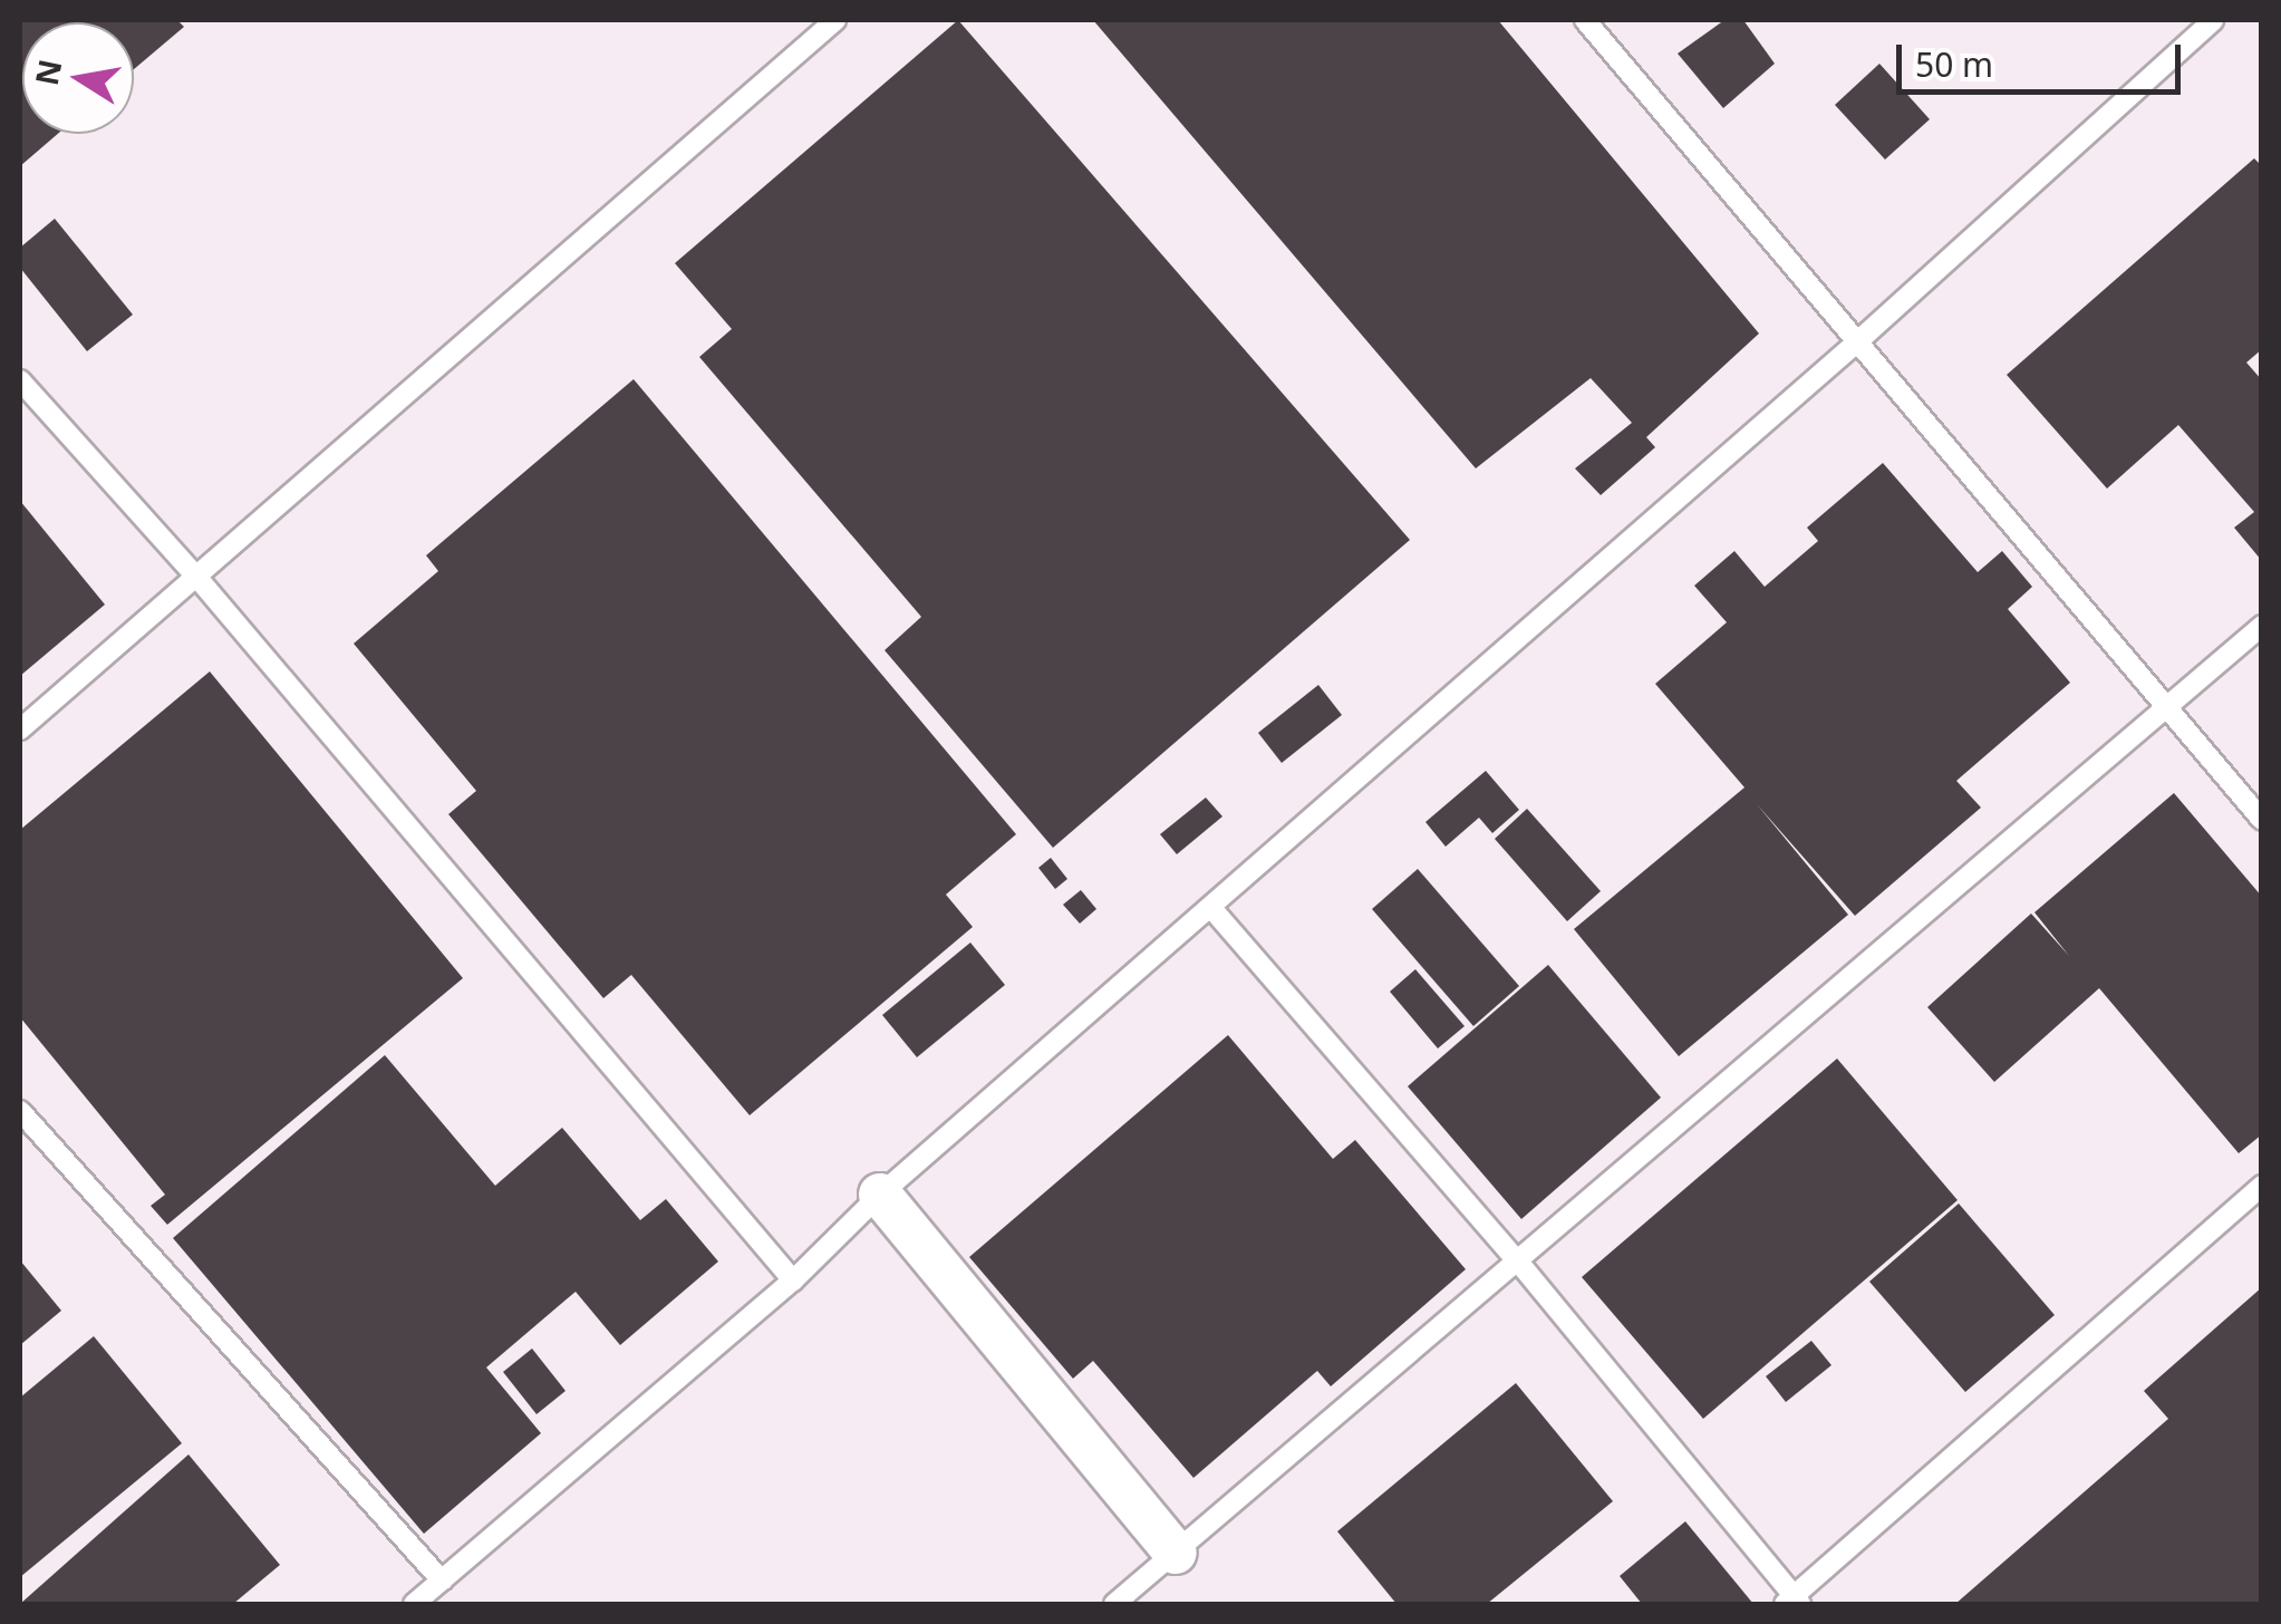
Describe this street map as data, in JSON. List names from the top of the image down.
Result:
{
  "scale_bar": "50 m",
  "north": "left"
}
